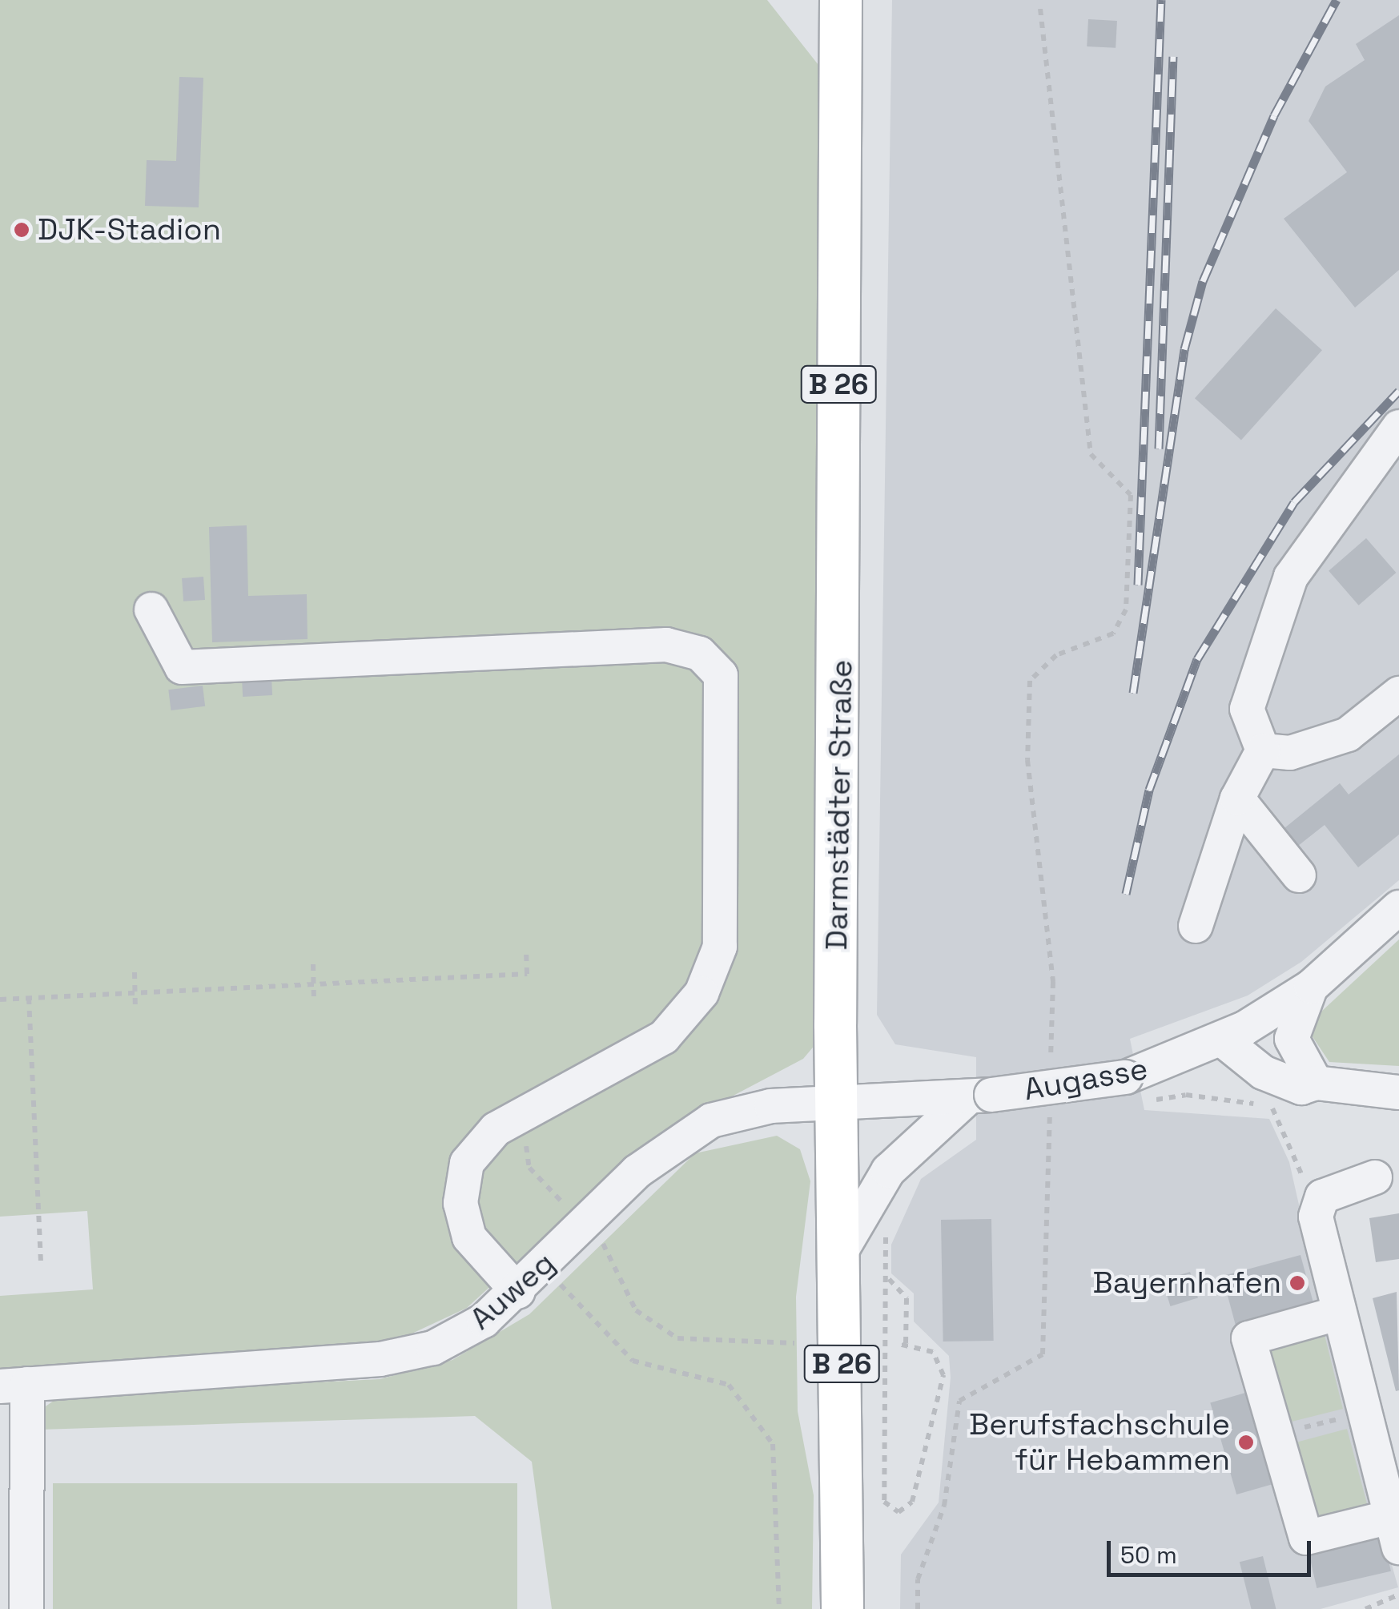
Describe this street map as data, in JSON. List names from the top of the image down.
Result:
{
  "streets": {
    "main road": ["B 26", "Darmstädter Straße"],
    "street": ["Augasse", "Auweg"]
  },
  "crossings": [
    ["Darmstädter Straße", "Augasse"],
    ["Darmstädter Straße", "Auweg"],
    ["Augasse", "Auweg"]
  ],
  "places": ["DJK-Stadion", "Bayernhafen", "Berufsfachschule für Hebammen"],
  "scale_bar": "50 m"
}
